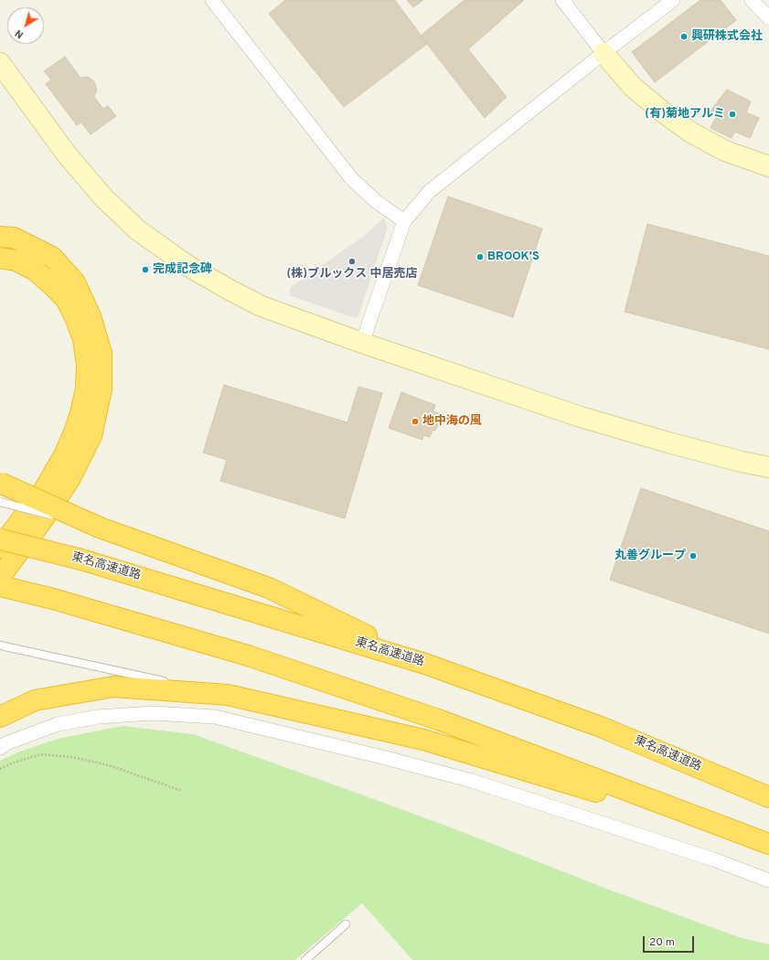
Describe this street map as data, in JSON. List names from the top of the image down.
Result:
{
  "streets": {
    "highway": ["東名高速道路"]
  },
  "places": [
    "興研株式会社",
    "(有)菊地アルミ",
    "BROOK'S",
    "(株)ブルックス 中居売店",
    "完成記念碑",
    "地中海の風",
    "丸善グループ"
  ],
  "scale_bar": "20 m",
  "north": "bottom left"
}
